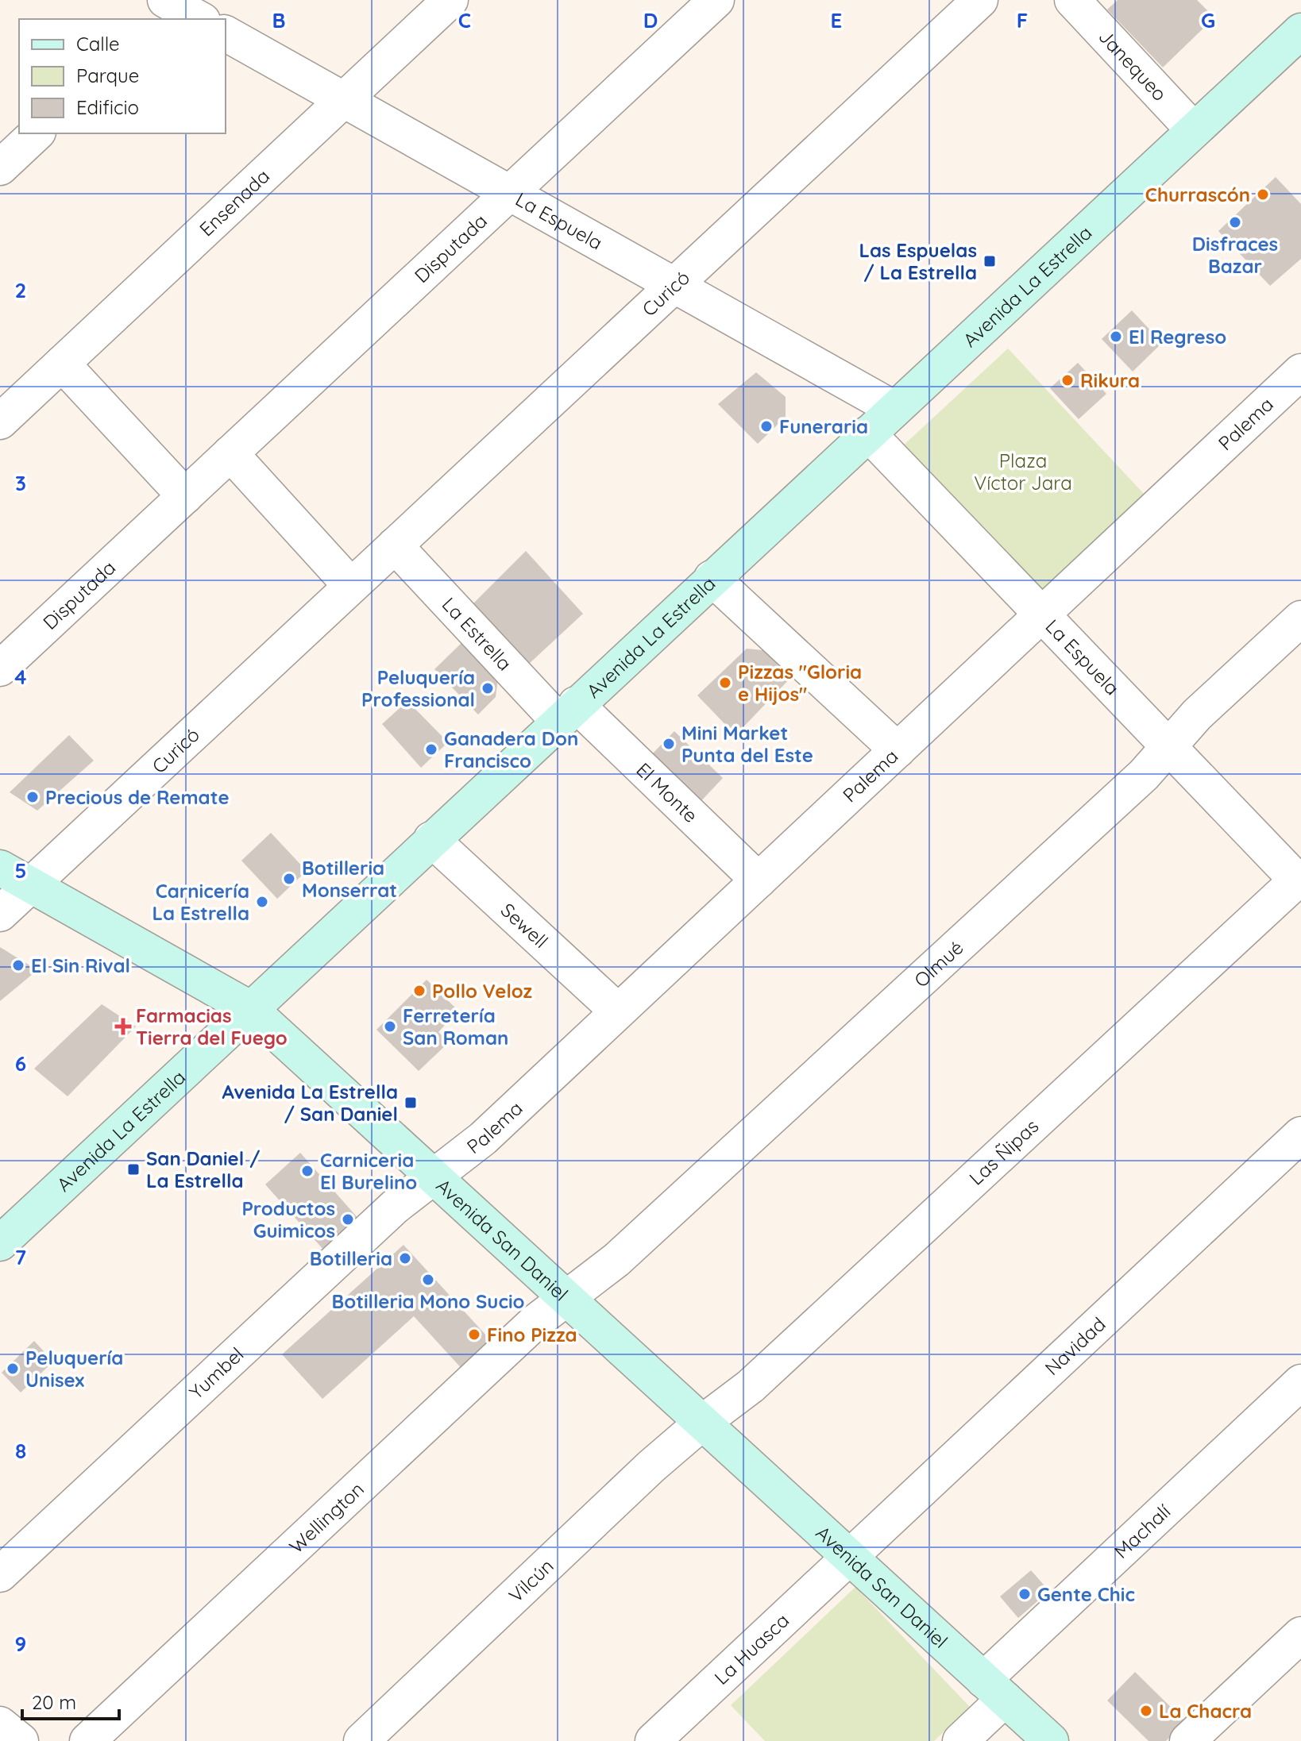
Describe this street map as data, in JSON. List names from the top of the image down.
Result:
{
  "streets": {
    "main road": ["Avenida La Estrella", "Avenida San Daniel"],
    "street": [
      "Janequeo",
      "Ensenada",
      "La Espuela",
      "Disputada",
      "Curicó",
      "Palema",
      "La Estrella",
      "El Monte",
      "Sewell",
      "Olmué",
      "Las Ñipas",
      "Navidad",
      "Yumbel",
      "Wellington",
      "Machalí",
      "Vilcún",
      "La Huasca"
    ]
  },
  "crossings": [
    ["Janequeo", "Avenida La Estrella"],
    ["Ensenada", "La Espuela"],
    ["La Espuela", "Disputada"],
    ["La Espuela", "Avenida La Estrella"],
    ["La Espuela", "Curicó"],
    ["La Espuela", "Palema"],
    ["La Espuela", "Olmué"],
    ["La Espuela", "Las Ñipas"],
    ["Avenida La Estrella", "La Estrella"],
    ["Avenida La Estrella", "El Monte"],
    ["Avenida La Estrella", "Sewell"],
    ["Avenida La Estrella", "Avenida San Daniel"],
    ["Curicó", "La Estrella"],
    ["Curicó", "Avenida San Daniel"],
    ["Palema", "El Monte"],
    ["Palema", "Sewell"],
    ["Palema", "Avenida San Daniel"],
    ["Palema", "Yumbel"],
    ["La Estrella", "El Monte"],
    ["Olmué", "Avenida San Daniel"],
    ["Olmué", "Wellington"],
    ["Las Ñipas", "Avenida San Daniel"],
    ["Las Ñipas", "Vilcún"],
    ["Avenida San Daniel", "Navidad"],
    ["Avenida San Daniel", "Yumbel"],
    ["Avenida San Daniel", "Wellington"],
    ["Avenida San Daniel", "Machalí"],
    ["Avenida San Daniel", "Vilcún"],
    ["Avenida San Daniel", "La Huasca"],
    ["Navidad", "La Huasca"]
  ],
  "parks": ["Plaza Víctor Jara"],
  "places": {
    "other": [
      "Churrascón",
      "Disfraces Bazar",
      "El Regreso",
      "Rikura",
      "Funeraria",
      "Pizzas \"Gloria e Hijos\"",
      "Peluquería Professional",
      "Mini Market Punta del Este",
      "Ganadera Don Francisco",
      "Precious de Remate",
      "Botilleria Monserrat",
      "Carnicería La Estrella",
      "El Sin Rival",
      "Pollo Veloz",
      "Ferretería San Roman",
      "Carniceria El Burelino",
      "Productos Guimicos",
      "Botilleria",
      "Botilleria Mono Sucio",
      "Fino Pizza",
      "Peluquería Unisex",
      "Gente Chic",
      "La Chacra"
    ],
    "transit": ["Las Espuelas / La Estrella", "Avenida La Estrella / San Daniel", "San Daniel / La Estrella"],
    "health": ["Farmacias Tierra del Fuego"]
  },
  "legend": ["Calle", "Parque", "Edificio"],
  "scale_bar": "20 m",
  "grid": {
    "columns": [
      "B",
      "C",
      "D",
      "E",
      "F",
      "G"
    ],
    "rows": [
      "2",
      "3",
      "4",
      "5",
      "6",
      "7",
      "8",
      "9"
    ]
  }
}
